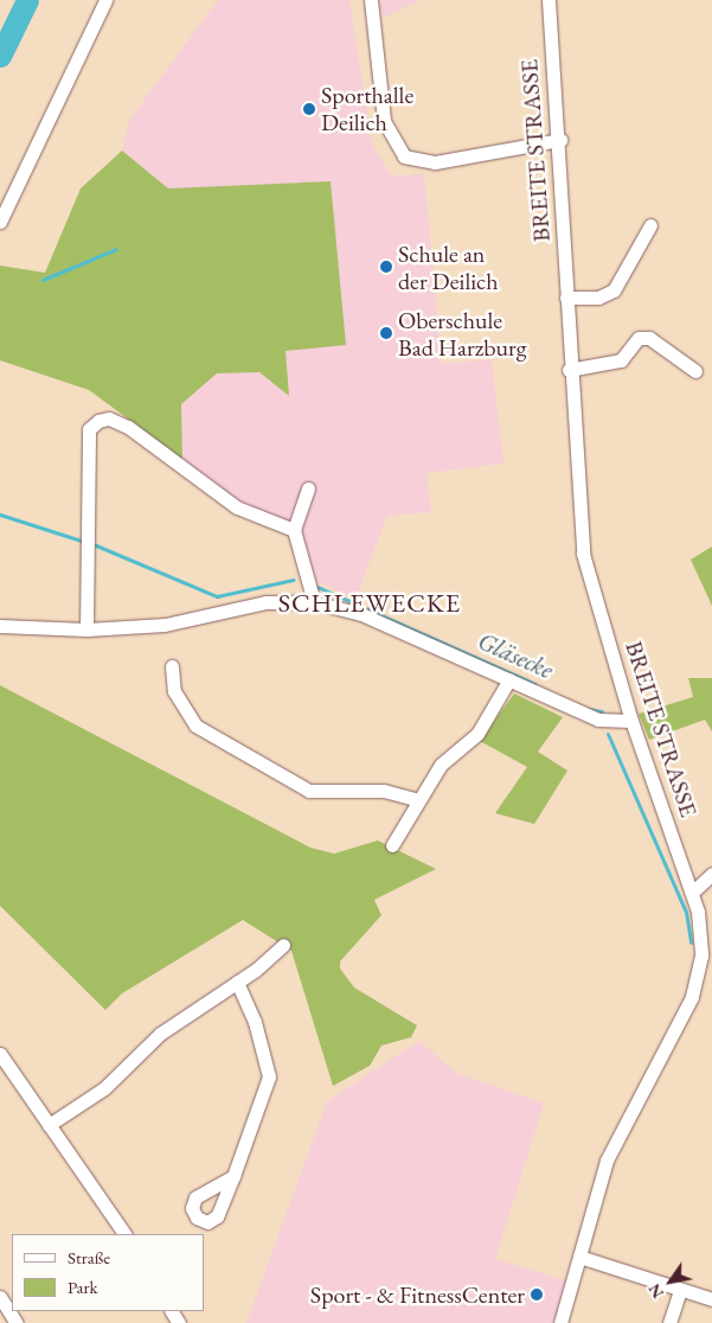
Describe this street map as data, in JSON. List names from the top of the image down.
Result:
{
  "streets": {
    "street": ["BREITE STRASSE"]
  },
  "districts": ["SCHLEWECKE"],
  "water": ["Gläsecke"],
  "places": [
    "Sporthalle Deilich",
    "Schule an der Deilich",
    "Oberschule Bad Harzburg",
    "Sport - & FitnessCenter"
  ],
  "legend": ["Straße", "Park"],
  "north": "bottom left"
}
